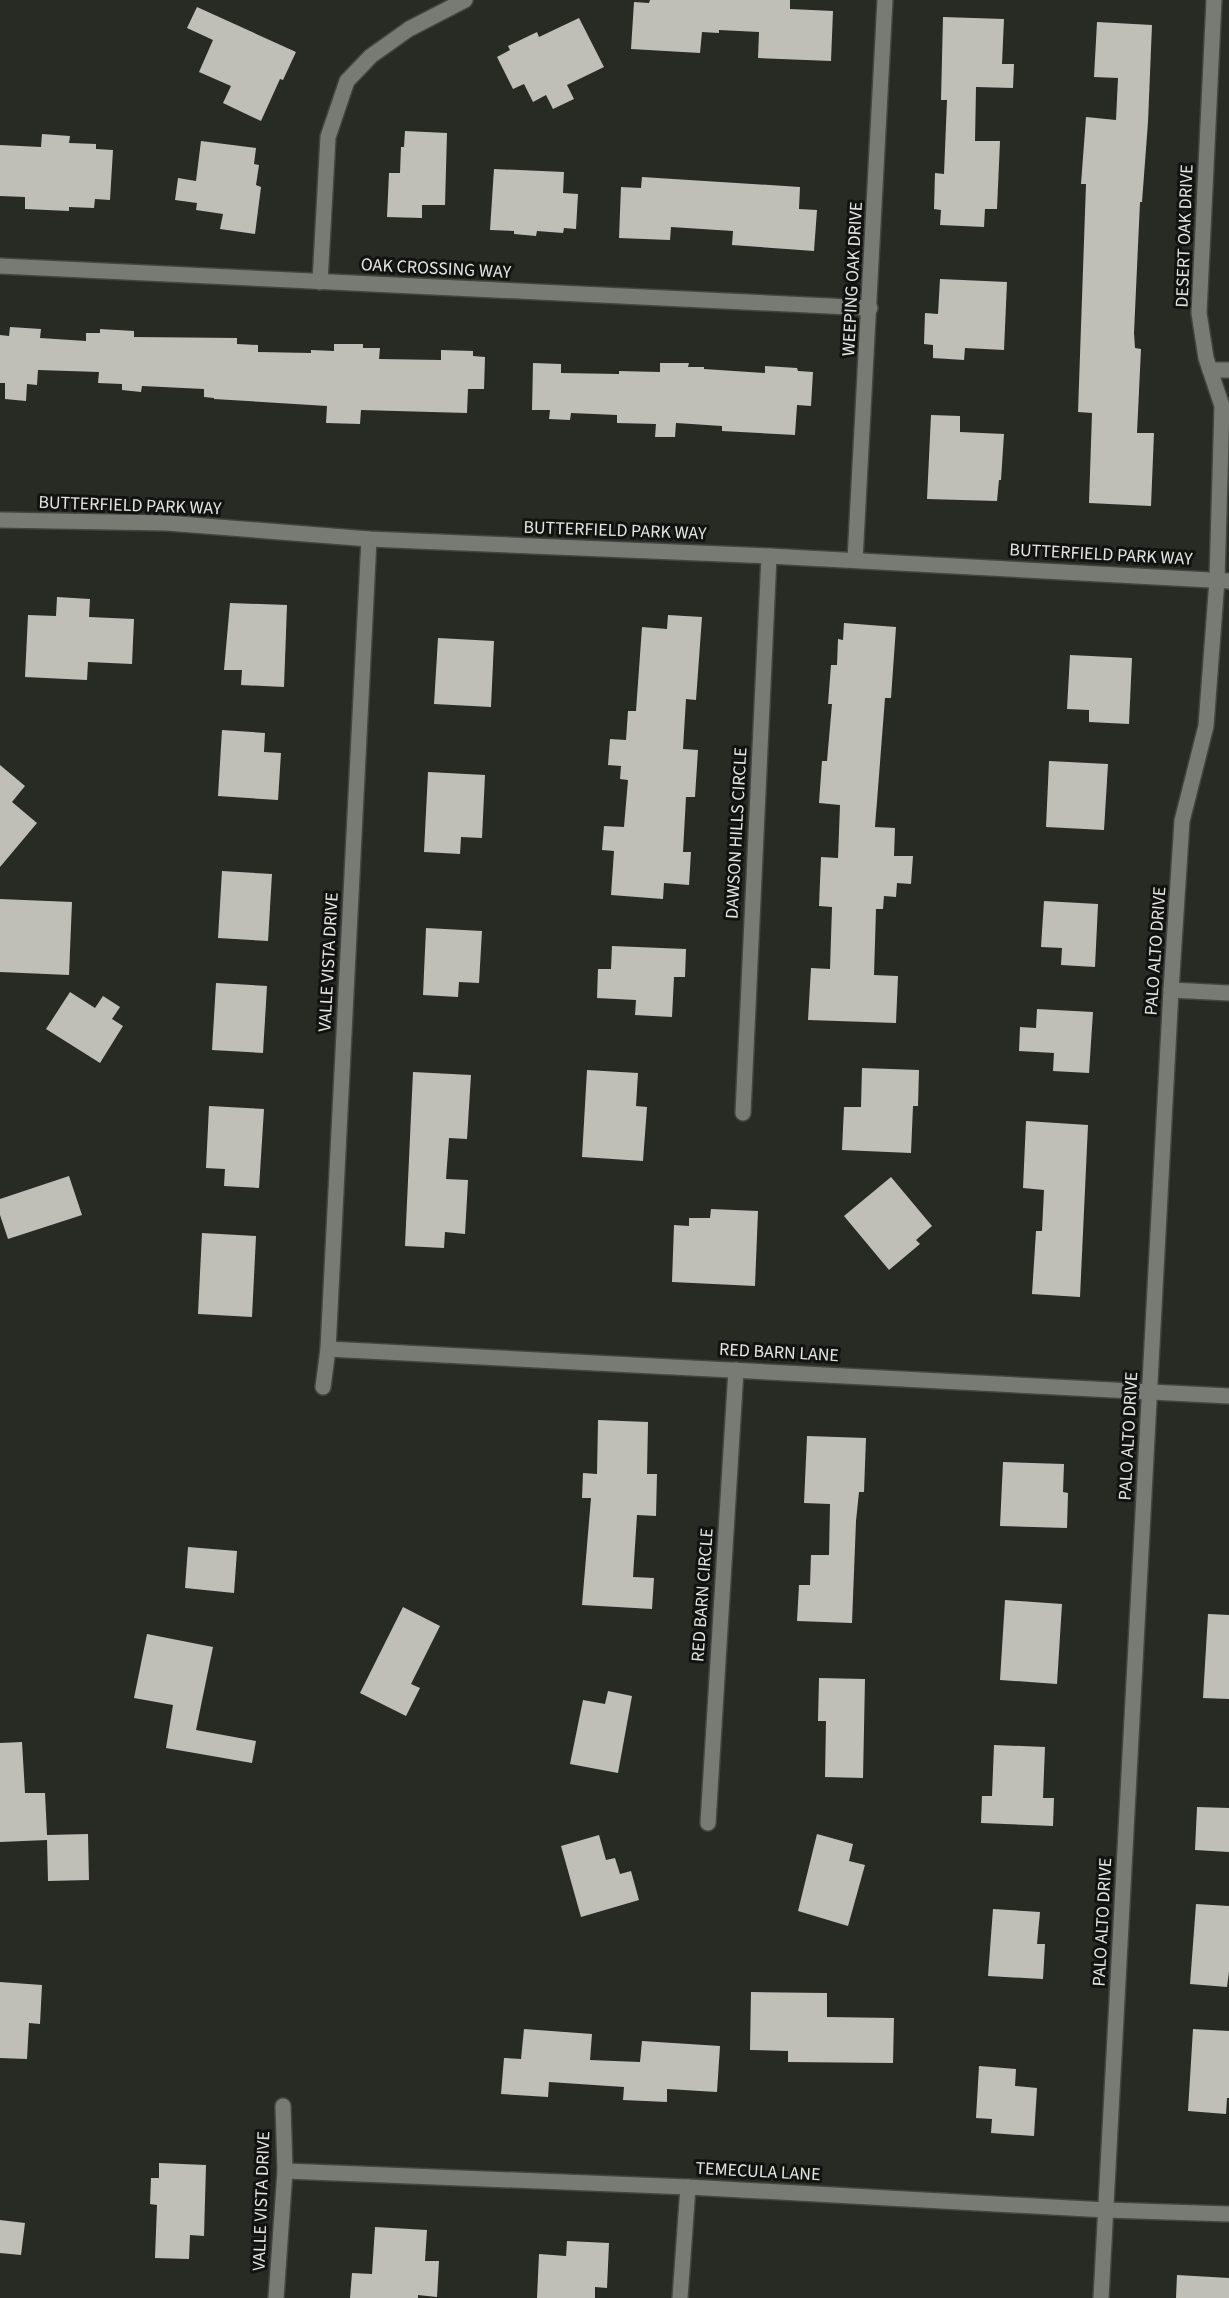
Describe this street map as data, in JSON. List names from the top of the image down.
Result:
{
  "streets": {
    "street": [
      "DESERT OAK DRIVE",
      "OAK CROSSING WAY",
      "WEEPING OAK DRIVE",
      "BUTTERFIELD PARK WAY",
      "DAWSON HILLS CIRCLE",
      "PALO ALTO DRIVE",
      "VALLE VISTA DRIVE",
      "RED BARN LANE",
      "RED BARN CIRCLE",
      "TEMECULA LANE"
    ]
  },
  "crossings": [
    ["DESERT OAK DRIVE", "BUTTERFIELD PARK WAY"],
    ["DESERT OAK DRIVE", "PALO ALTO DRIVE"],
    ["OAK CROSSING WAY", "WEEPING OAK DRIVE"],
    ["WEEPING OAK DRIVE", "BUTTERFIELD PARK WAY"],
    ["BUTTERFIELD PARK WAY", "DAWSON HILLS CIRCLE"],
    ["BUTTERFIELD PARK WAY", "PALO ALTO DRIVE"],
    ["BUTTERFIELD PARK WAY", "VALLE VISTA DRIVE"],
    ["PALO ALTO DRIVE", "RED BARN LANE"],
    ["PALO ALTO DRIVE", "TEMECULA LANE"],
    ["VALLE VISTA DRIVE", "RED BARN LANE"],
    ["VALLE VISTA DRIVE", "TEMECULA LANE"],
    ["RED BARN LANE", "RED BARN CIRCLE"]
  ]
}
